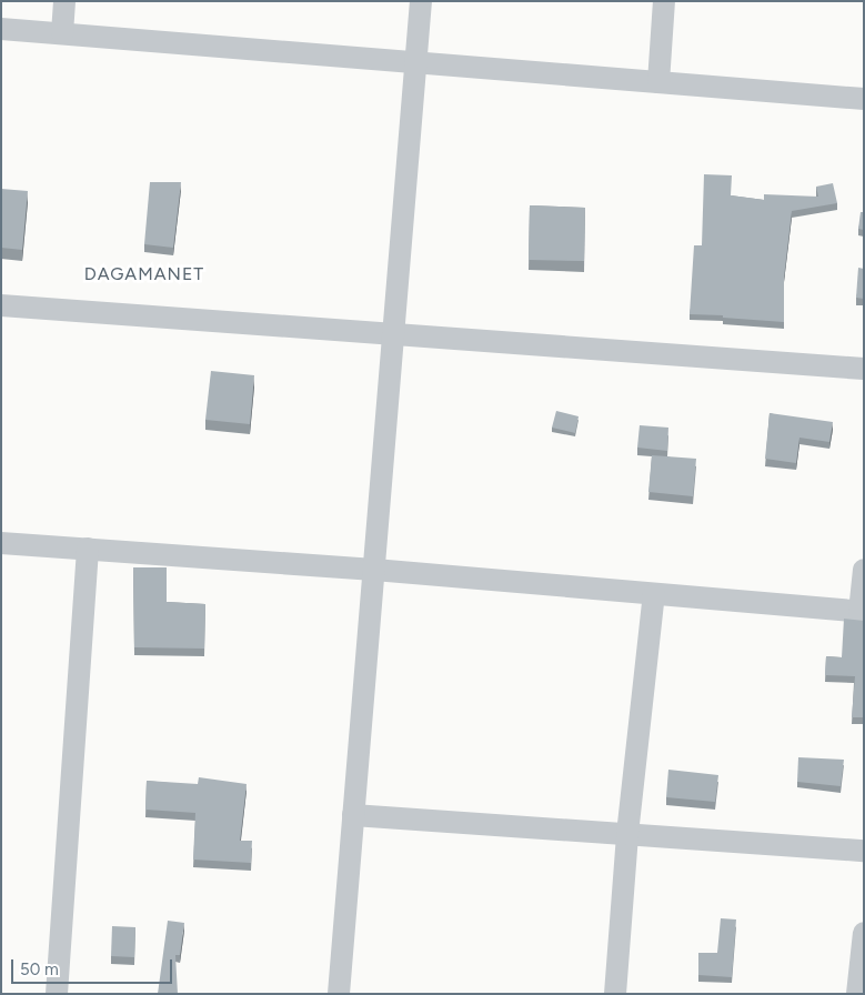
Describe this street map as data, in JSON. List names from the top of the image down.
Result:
{
  "districts": ["DAGAMANET"],
  "scale_bar": "50 m"
}
